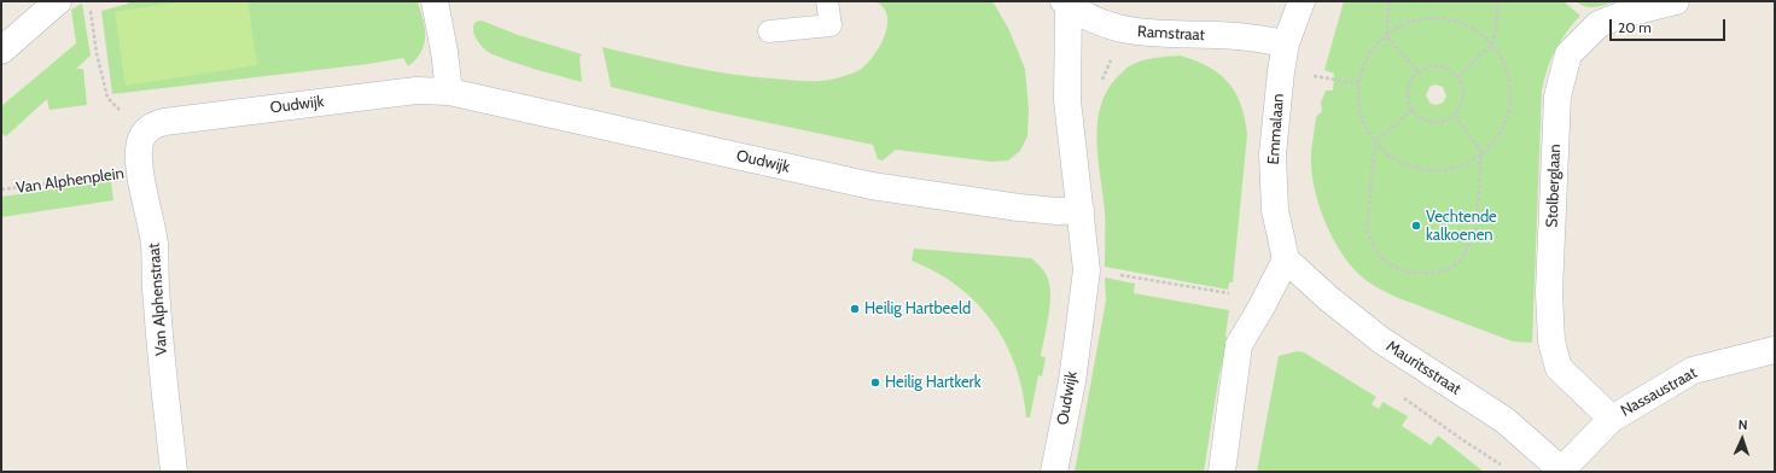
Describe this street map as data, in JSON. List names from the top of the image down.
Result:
{
  "streets": {
    "street": [
      "Ramstraat",
      "Oudwijk",
      "Emmalaan",
      "Stolberglaan",
      "Van Alphenstraat",
      "Mauritsstraat",
      "Nassaustraat"
    ],
    "path": ["Van Alphenplein"]
  },
  "crossings": [
    ["Ramstraat", "Oudwijk"],
    ["Ramstraat", "Emmalaan"],
    ["Oudwijk", "Van Alphenstraat"],
    ["Emmalaan", "Mauritsstraat"],
    ["Van Alphenplein", "Van Alphenstraat"],
    ["Stolberglaan", "Nassaustraat"],
    ["Mauritsstraat", "Nassaustraat"]
  ],
  "places": ["Vechtende kalkoenen", "Heilig Hartbeeld", "Heilig Hartkerk"],
  "scale_bar": "20 m",
  "north": "top"
}
